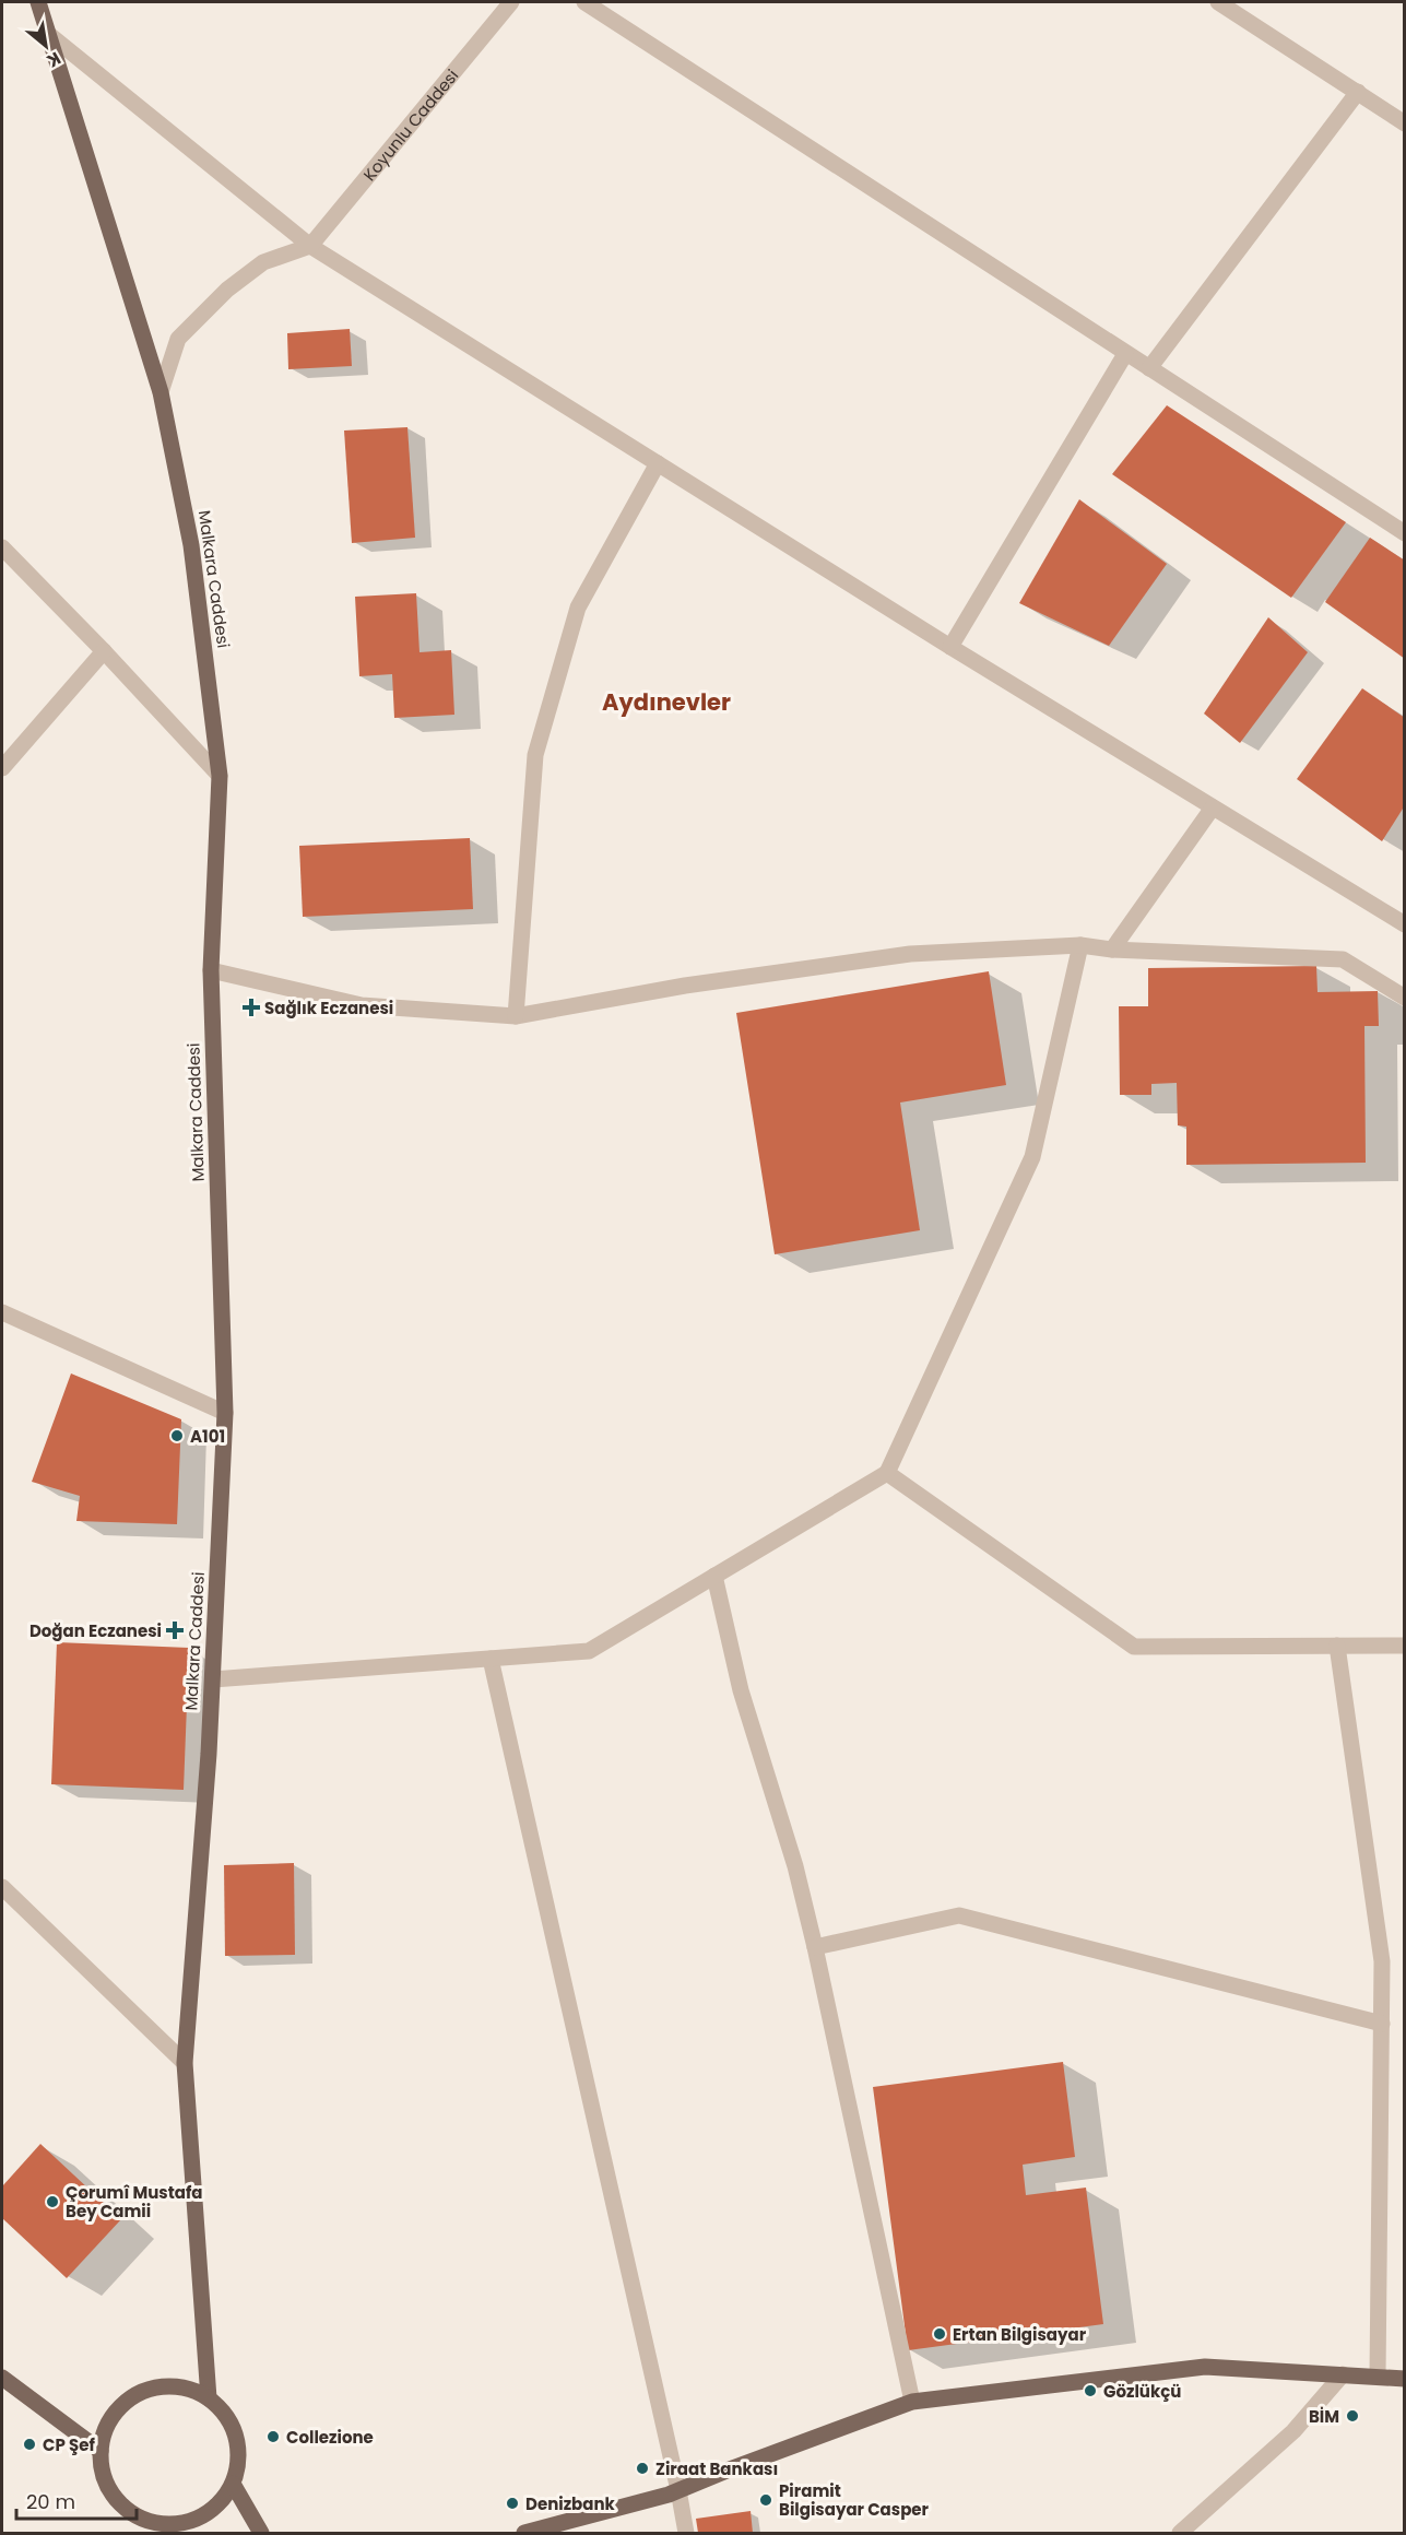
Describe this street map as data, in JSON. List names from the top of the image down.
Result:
{
  "streets": {
    "main road": ["Malkara Caddesi"],
    "street": ["Koyunlu Caddesi"]
  },
  "districts": ["Aydınevler"],
  "places": {
    "health": ["Sağlık Eczanesi", "Doğan Eczanesi"],
    "other": [
      "A101",
      "Çorumî Mustafa Bey Camii",
      "Ertan Bilgisayar",
      "Gözlükçü",
      "BİM",
      "Collezione",
      "CP Şef",
      "Ziraat Bankası",
      "Piramit Bilgisayar Casper",
      "Denizbank"
    ]
  },
  "scale_bar": "20 m",
  "north": "bottom right"
}
